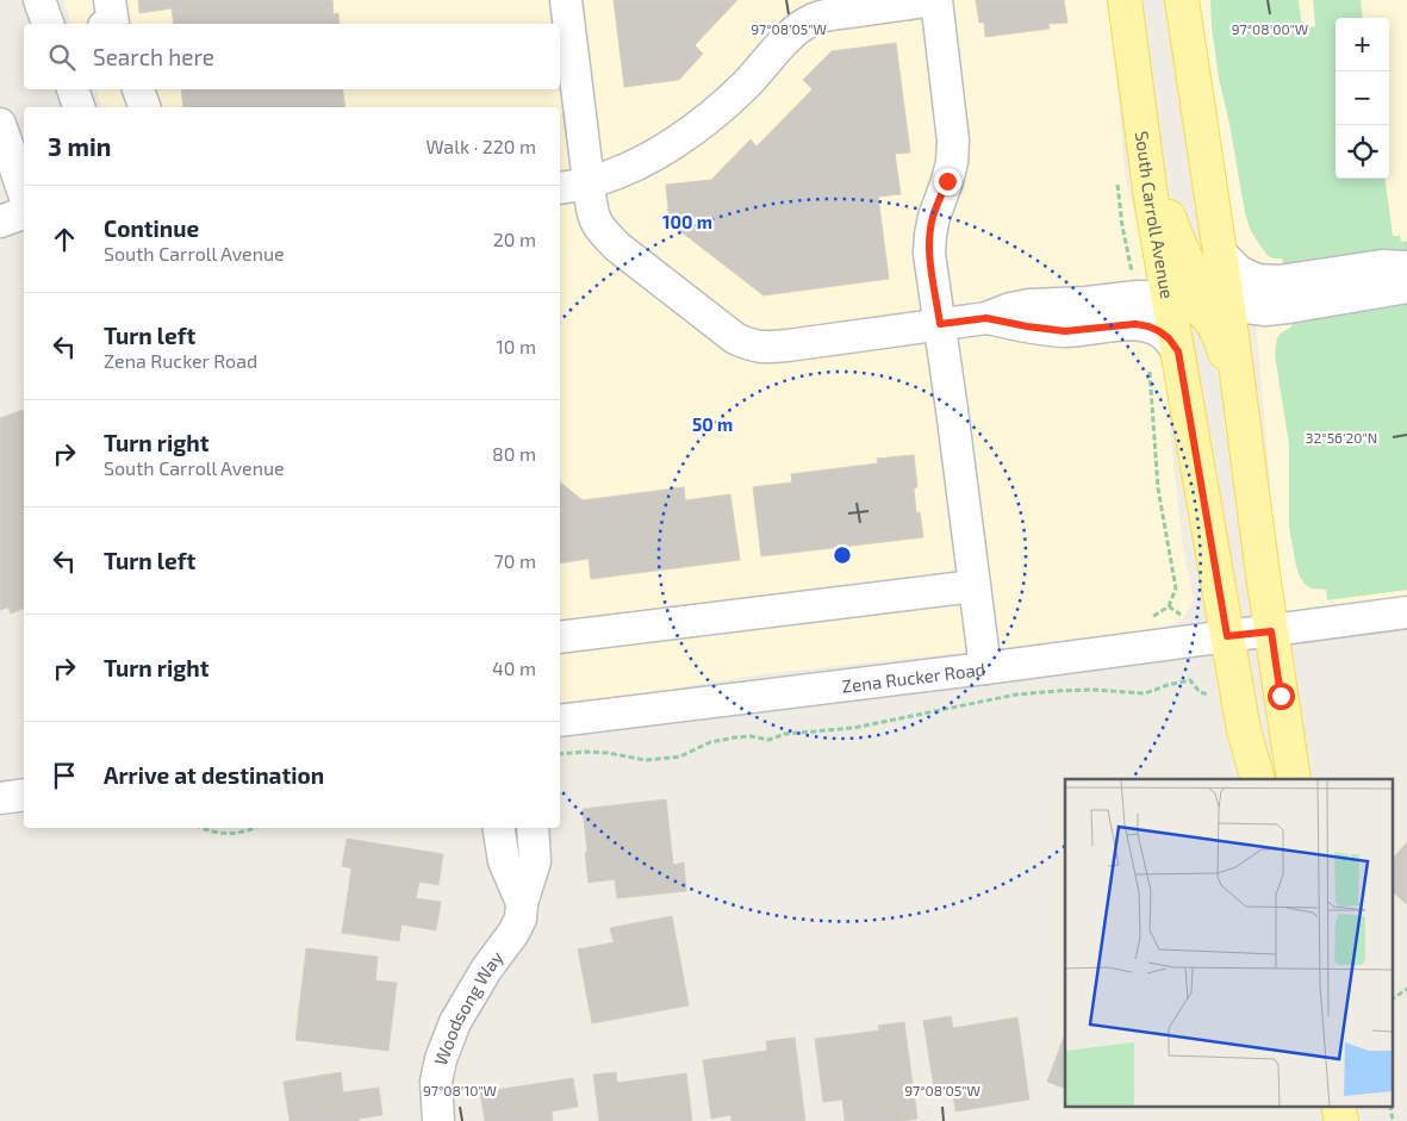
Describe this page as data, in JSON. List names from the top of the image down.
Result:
{
  "streets": {
    "main road": ["South Carroll Avenue"],
    "street": ["Zena Rucker Road", "Woodsong Way"]
  },
  "crossings": [
    ["South Carroll Avenue", "Zena Rucker Road"]
  ],
  "page": {
    "map_buttons": ["+", "−"],
    "search": "Search here",
    "heading": ["3 min", "Walk · 220 m"],
    "list": [
      ["Continue", "South Carroll Avenue", "20 m"],
      ["Turn left", "Zena Rucker Road", "10 m"],
      ["Turn right", "South Carroll Avenue", "80 m"],
      ["Turn left", "70 m"],
      ["Turn right", "40 m"],
      "Arrive at destination"
    ]
  },
  "coordinates": [
    "97°08'05\"W",
    "97°08'00\"W",
    "32°56'20\"N",
    "97°08'10\"W"
  ],
  "rings": ["100 m", "50 m"]
}
